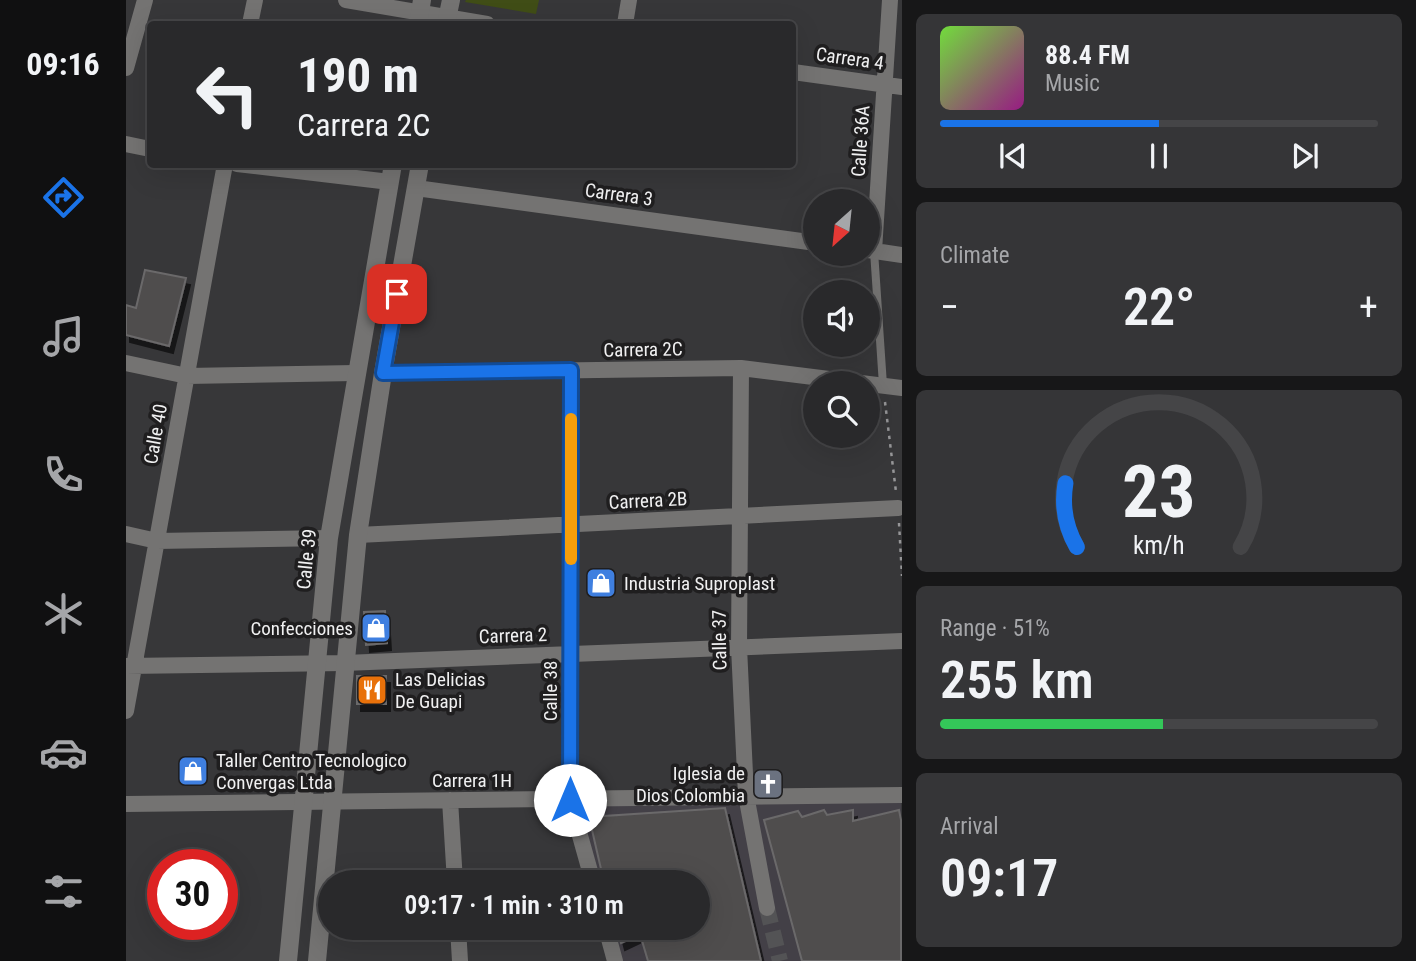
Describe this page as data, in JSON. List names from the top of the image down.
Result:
{
  "streets": {
    "street": [
      "Carrera 4",
      "Calle 36A",
      "Carrera 3",
      "Carrera 2C",
      "Calle 40",
      "Carrera 2B",
      "Calle 39",
      "Carrera 2",
      "Calle 37",
      "Calle 38",
      "Carrera 1H"
    ]
  },
  "crossings": [
    ["Carrera 4", "Calle 36A"],
    ["Calle 36A", "Carrera 2C"],
    ["Carrera 2C", "Calle 37"],
    ["Carrera 2C", "Calle 38"],
    ["Calle 40", "Carrera 2"],
    ["Carrera 2B", "Calle 37"],
    ["Carrera 2B", "Calle 38"],
    ["Calle 39", "Carrera 2"],
    ["Calle 39", "Carrera 1H"],
    ["Carrera 2", "Calle 37"],
    ["Carrera 2", "Calle 38"],
    ["Calle 37", "Carrera 1H"],
    ["Calle 38", "Carrera 1H"]
  ],
  "places": {
    "shop": ["Industria Suproplast", "Confecciones", "Taller Centro Tecnologico Convergas Ltda"],
    "restaurant": ["Las Delicias De Guapi"],
    "church": ["Iglesia de Dios Colombia"]
  },
  "north": "bottom left",
  "page": {
    "tabs": "09:16",
    "turn": ["190 m", "Carrera 2C"],
    "song": ["88.4 FM", "Music"],
    "tile": [
      "Climate",
      ["Range · 51%", "255 km"],
      ["Arrival", "09:17"]
    ],
    "heat": ["−", "22°", "+"],
    "limit": "30",
    "trip": "09:17 · 1 min · 310 m",
    "gauge": ["23", "km/h"]
  }
}
